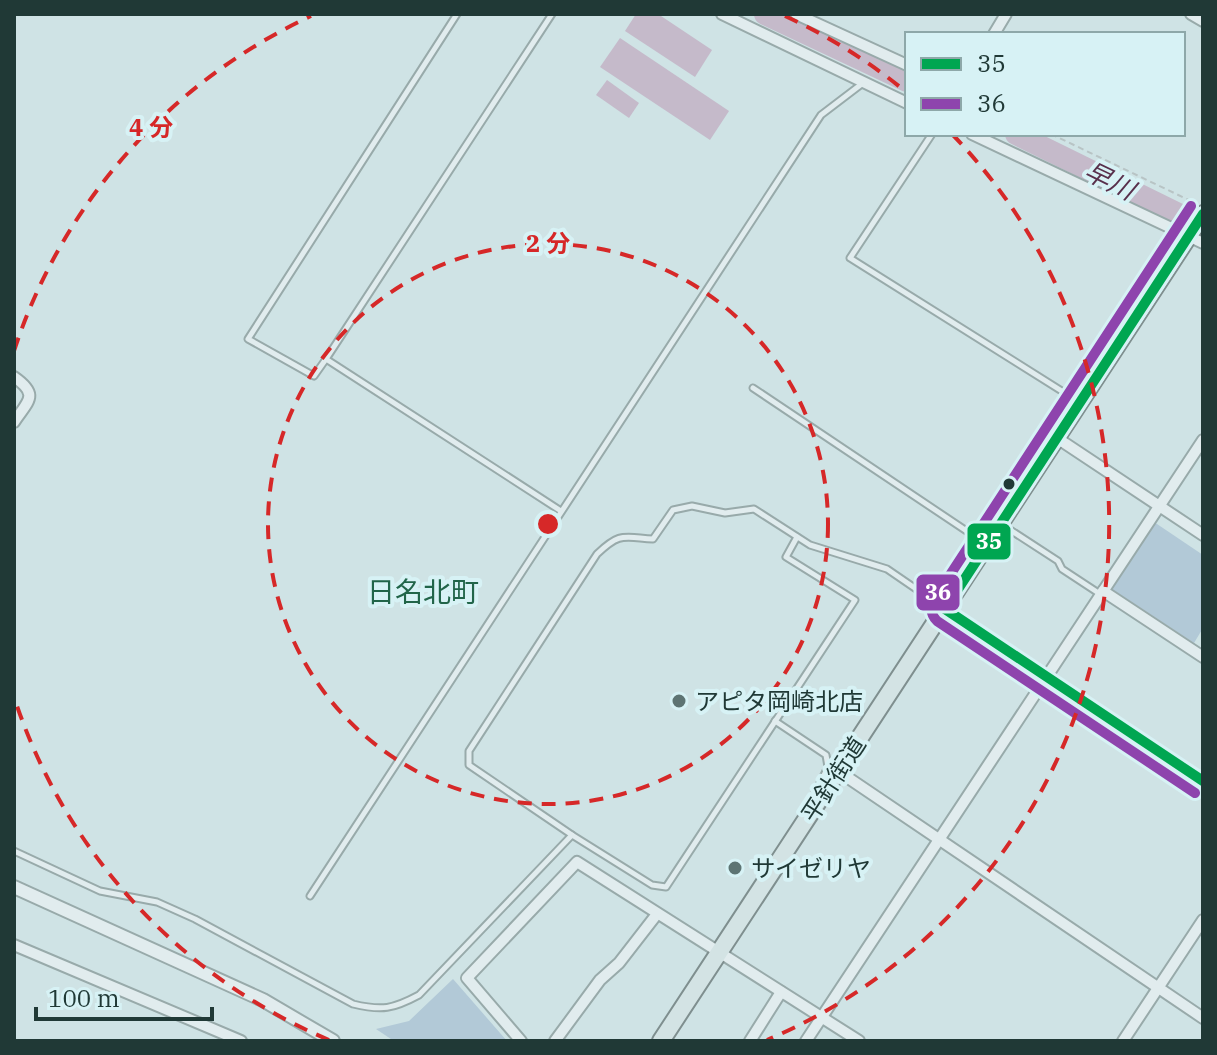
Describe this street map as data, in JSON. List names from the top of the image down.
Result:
{
  "streets": {
    "main road": ["平針街道"]
  },
  "districts": ["日名北町"],
  "water": ["早川"],
  "places": ["アピタ岡崎北店", "サイゼリヤ"],
  "lines": ["transit line 36", "transit line 35"],
  "legend": ["35", "36"],
  "scale_bar": "100 m",
  "rings": ["4 分", "2 分"]
}
